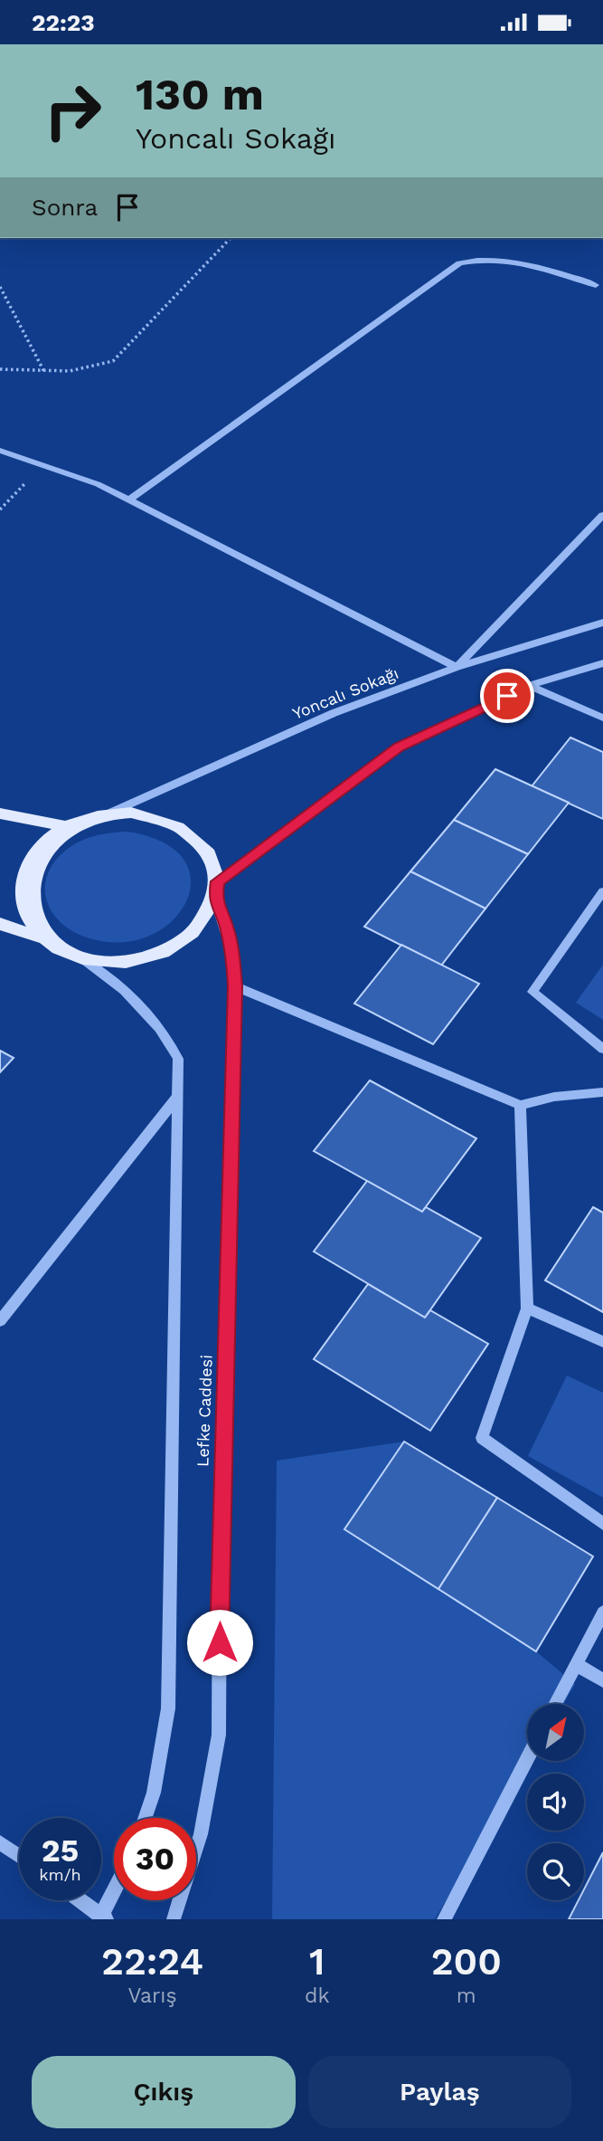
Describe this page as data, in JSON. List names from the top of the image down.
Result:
{
  "streets": {
    "street": ["Yoncalı Sokağı", "Lefke Caddesi"]
  },
  "crossings": [
    ["Yoncalı Sokağı", "Lefke Caddesi"]
  ],
  "north": "top right",
  "page": {
    "status": "22:23",
    "turn": ["130 m", "Yoncalı Sokağı"],
    "then": "Sonra",
    "speed": "25 km/h",
    "limit": "30",
    "eta": [
      "22:24",
      "Varış",
      "1",
      "dk",
      "200",
      "m"
    ],
    "buttons": ["Çıkış", "Paylaş"]
  }
}
